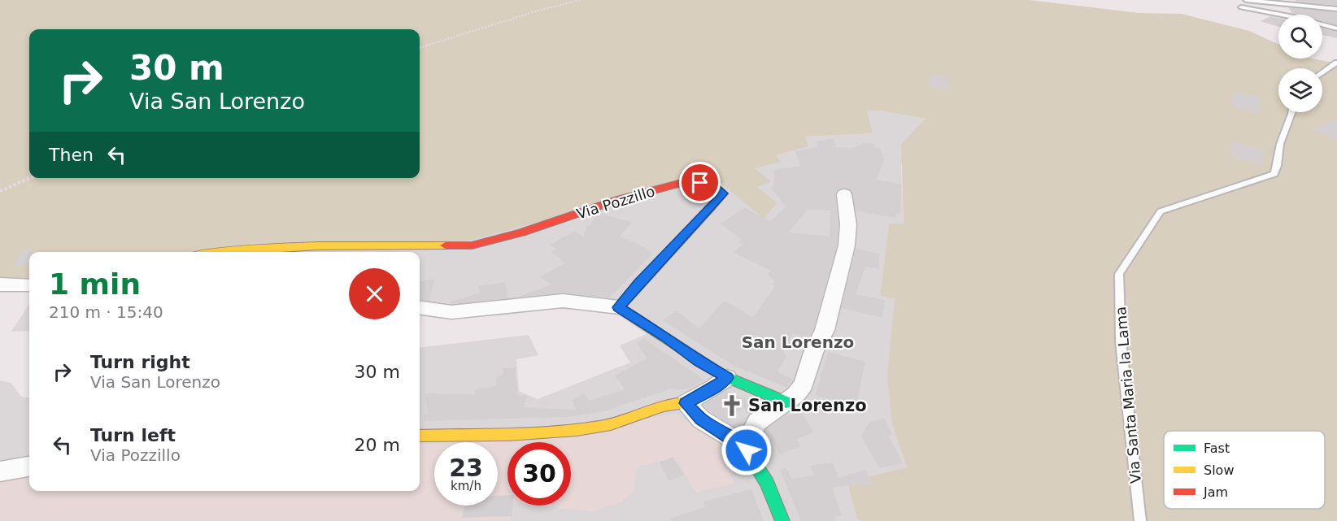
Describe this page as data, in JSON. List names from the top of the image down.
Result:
{
  "streets": {
    "street": ["Via Pozzillo"],
    "lane": ["Via Santa Maria la Lama"]
  },
  "districts": ["San Lorenzo"],
  "places": {
    "church": ["San Lorenzo"]
  },
  "legend": ["Fast", "Slow", "Jam"],
  "page": {
    "turn": ["30 m", "Via San Lorenzo"],
    "then": "Then",
    "heading": ["1 min", "210 m · 15:40"],
    "list": [
      {
        "name": "Turn right",
        "note": "Via San Lorenzo",
        "value": "30 m"
      },
      {
        "name": "Turn left",
        "note": "Via Pozzillo",
        "value": "20 m"
      }
    ],
    "speed": "23 km/h",
    "limit": "30"
  }
}
